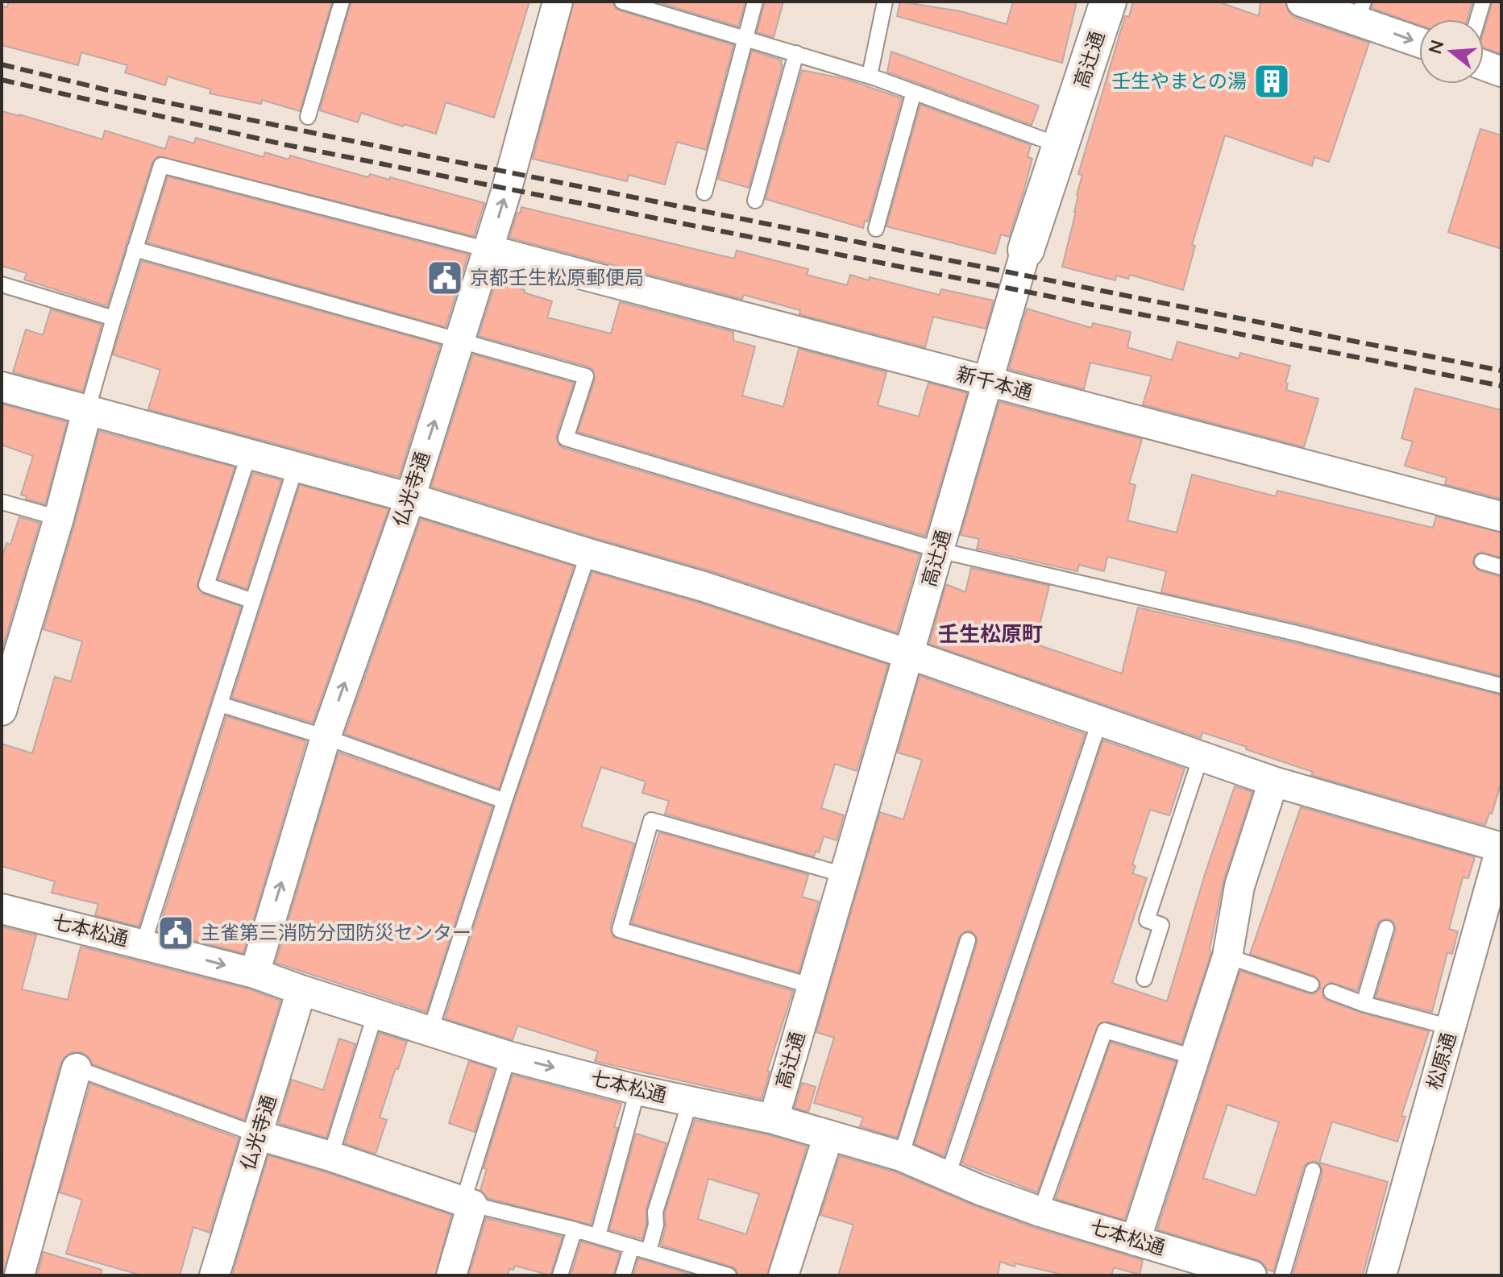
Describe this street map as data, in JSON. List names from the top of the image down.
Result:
{
  "streets": {
    "street": [
      "高辻通",
      "新千本通",
      "仏光寺通",
      "七本松通",
      "松原通"
    ]
  },
  "crossings": [
    ["高辻通", "新千本通"],
    ["高辻通", "七本松通"],
    ["新千本通", "仏光寺通"],
    ["仏光寺通", "七本松通"]
  ],
  "one_way": ["仏光寺通"],
  "districts": ["壬生松原町"],
  "places": {
    "building": ["壬生やまとの湯"],
    "public building": ["京都壬生松原郵便局", "主雀第三消防分団防災センター"]
  },
  "north": "left"
}
